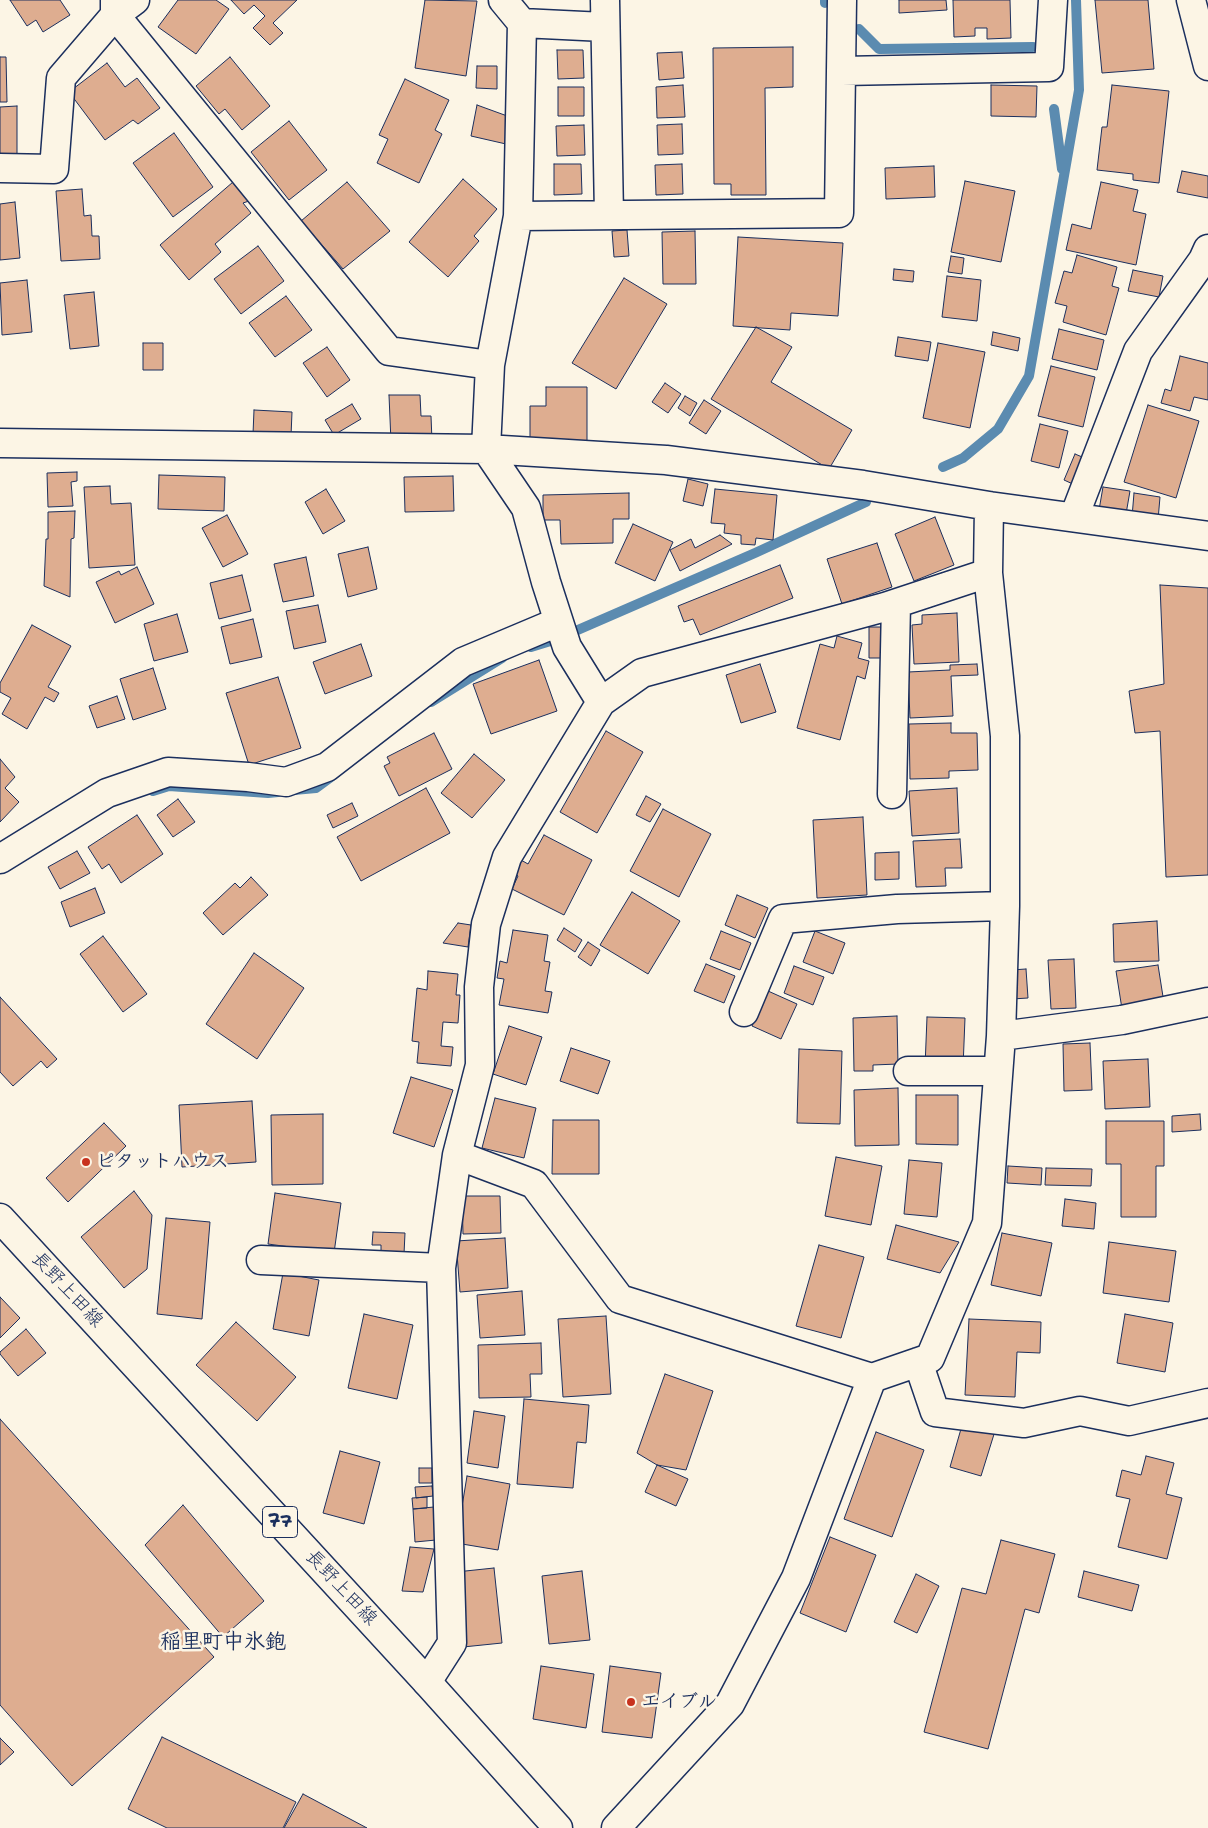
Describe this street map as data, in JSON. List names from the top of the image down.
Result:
{
  "streets": {
    "street": ["長野上田線", "77"]
  },
  "districts": ["稲里町中氷鉋"],
  "places": ["ピタットハウス", "エイブル"]
}
